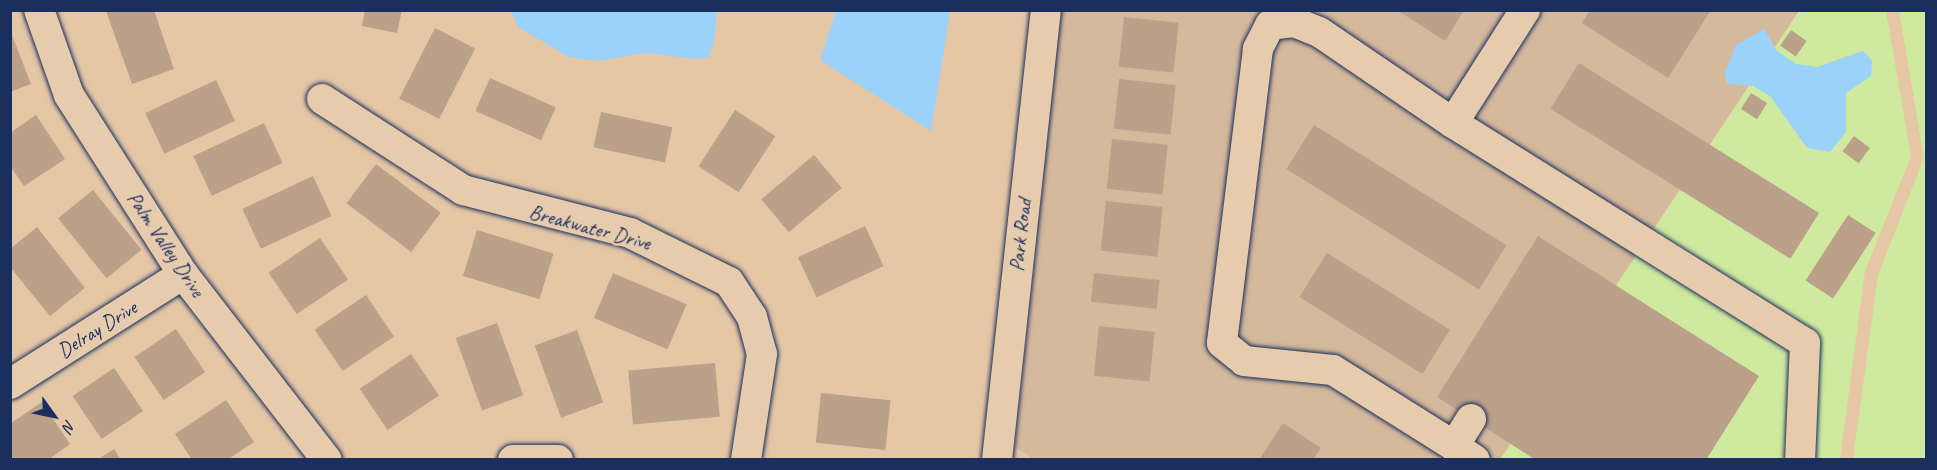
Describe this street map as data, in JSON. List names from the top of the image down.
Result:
{
  "streets": {
    "street": [
      "Breakwater Drive",
      "Park Road",
      "Palm Valley Drive",
      "Delray Drive"
    ]
  },
  "crossings": [
    ["Palm Valley Drive", "Delray Drive"]
  ],
  "north": "bottom right"
}
